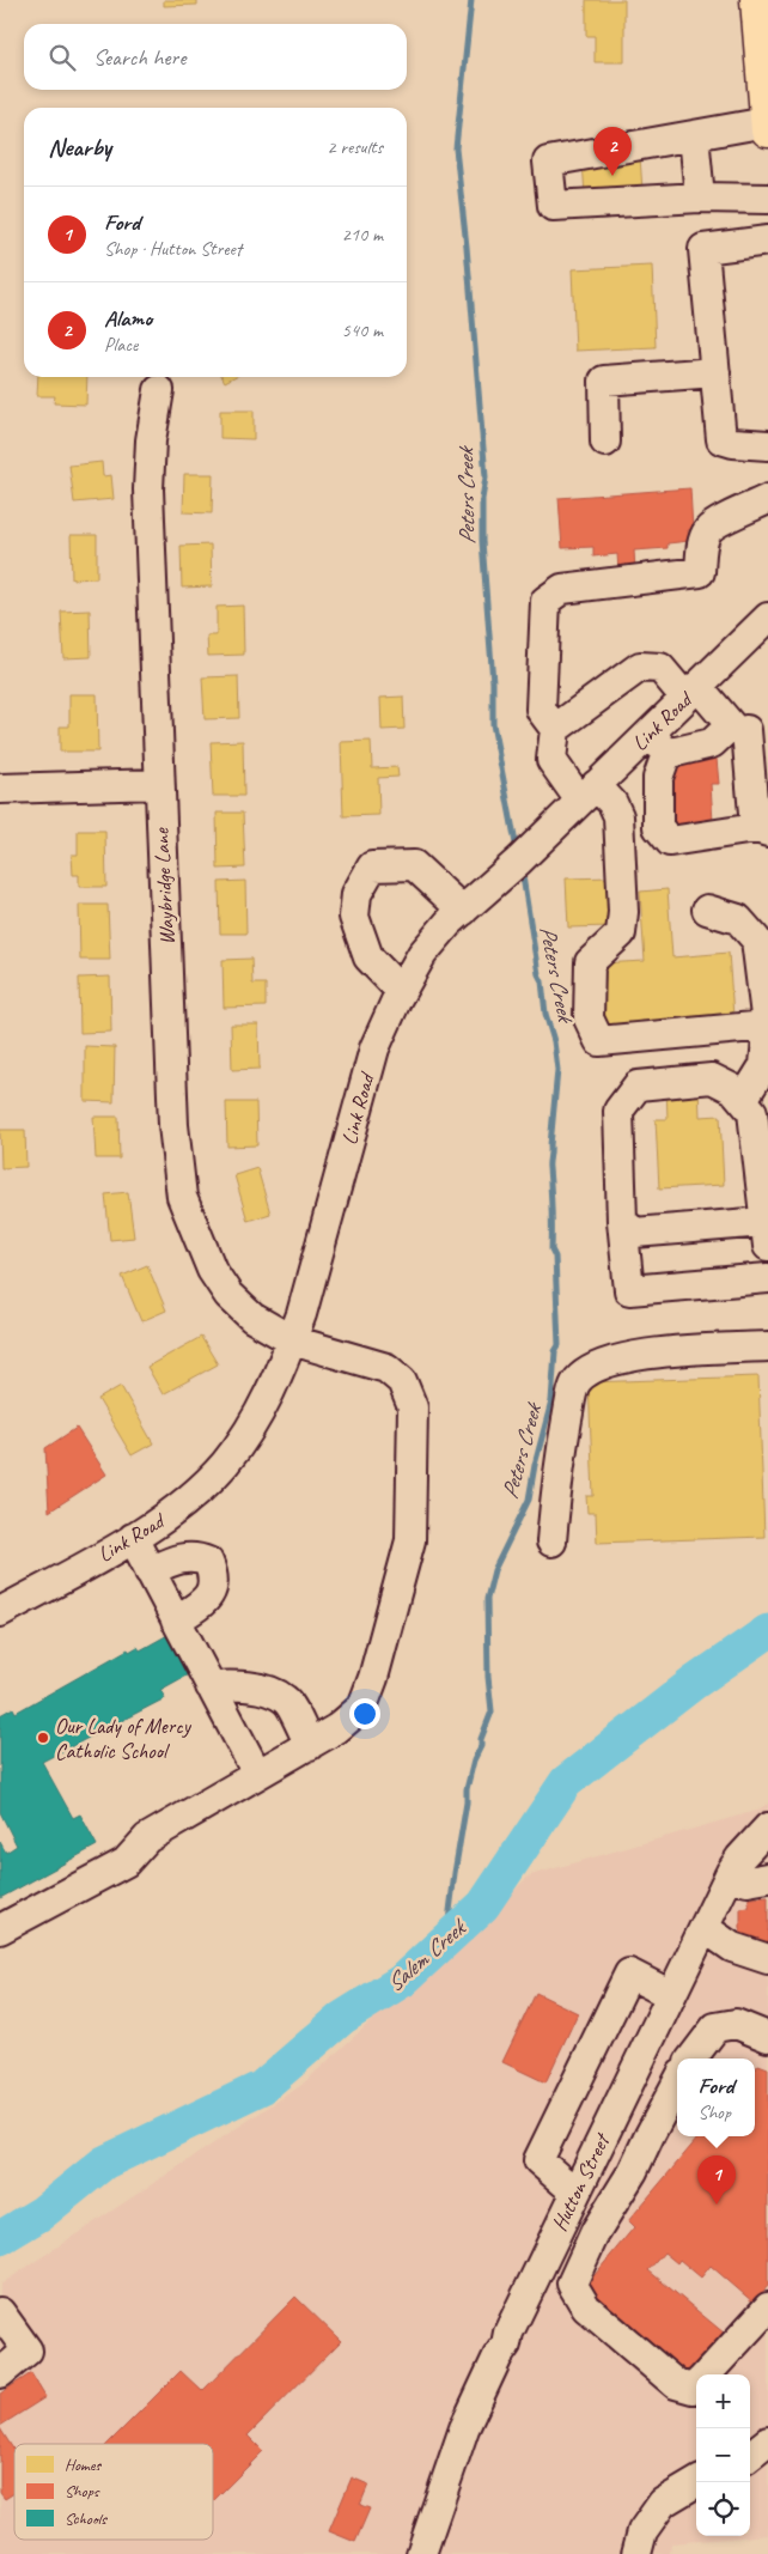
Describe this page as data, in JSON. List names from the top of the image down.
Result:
{
  "streets": {
    "street": ["Link Road", "Waybridge Lane", "Hutton Street"]
  },
  "crossings": [
    ["Link Road", "Waybridge Lane"]
  ],
  "water": ["Peters Creek", "Salem Creek"],
  "places": ["Our Lady of Mercy Catholic School"],
  "legend": ["Homes", "Shops", "Schools"],
  "page": {
    "search": "Search here",
    "heading": ["Nearby", "2 results"],
    "pins": ["2", "1"],
    "list": [
      {
        "mark": "1",
        "name": "Ford",
        "note": "Shop · Hutton Street",
        "value": "210 m"
      },
      {
        "mark": "2",
        "name": "Alamo",
        "note": "Place",
        "value": "540 m"
      }
    ],
    "popup": ["Ford", "Shop"],
    "map_buttons": ["+", "−"]
  }
}
